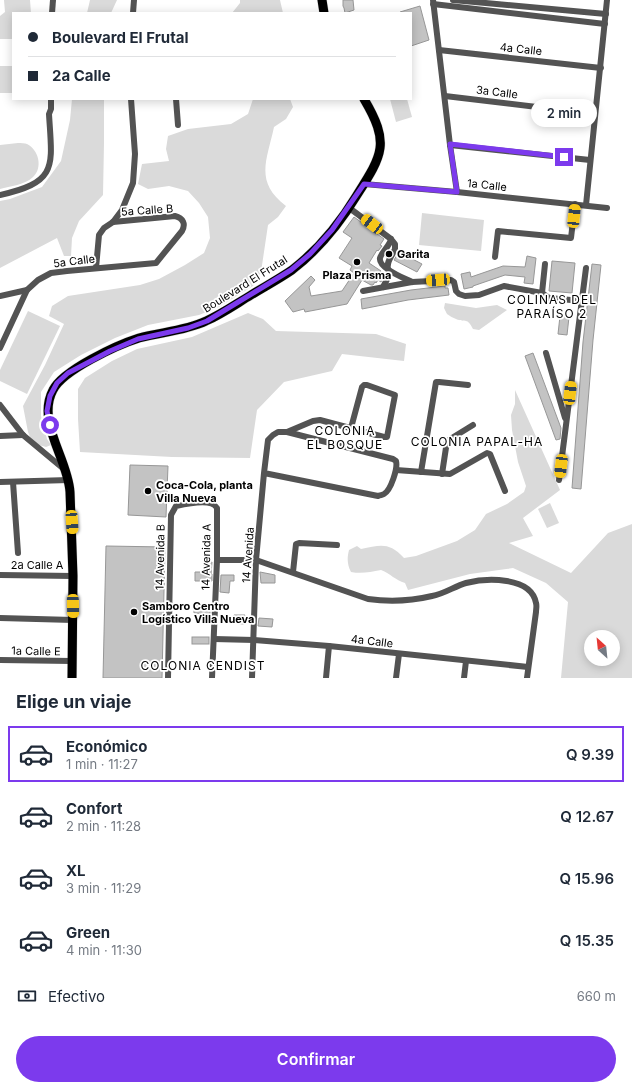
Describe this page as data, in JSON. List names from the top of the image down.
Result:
{
  "streets": {
    "main road": ["Boulevard El Frutal"],
    "street": [
      "4a Calle",
      "3a Calle",
      "1a Calle",
      "5a Calle B",
      "5a Calle",
      "14 Avenida",
      "14 Avenida B",
      "14 Avenida A",
      "2a Calle A",
      "1a Calle E"
    ]
  },
  "crossings": [
    ["4a Calle", "14 Avenida"],
    ["4a Calle", "14 Avenida A"],
    ["1a Calle", "Boulevard El Frutal"],
    ["5a Calle B", "5a Calle"],
    ["Boulevard El Frutal", "2a Calle A"],
    ["Boulevard El Frutal", "1a Calle E"],
    ["14 Avenida B", "14 Avenida A"]
  ],
  "districts": [
    "COLINAS DEL PARAÍSO 2",
    "COLONIA EL BOSQUE",
    "COLONIA PAPAL-HA",
    "COLONIA CENDIST"
  ],
  "places": [
    "Garita",
    "Plaza Prisma",
    "Coca-Cola, planta Villa Nueva",
    "Samboro Centro Logístico Villa Nueva"
  ],
  "north": "top left",
  "page": {
    "banner": ["Boulevard El Frutal", "2a Calle"],
    "bubble": "2 min",
    "heading": "Elige un viaje",
    "list": [
      {
        "name": "Económico",
        "note": "1 min · 11:27",
        "value": "Q 9.39"
      },
      {
        "name": "Confort",
        "note": "2 min · 11:28",
        "value": "Q 12.67"
      },
      {
        "name": "XL",
        "note": "3 min · 11:29",
        "value": "Q 15.96"
      },
      {
        "name": "Green",
        "note": "4 min · 11:30",
        "value": "Q 15.35"
      }
    ],
    "pay": ["Efectivo", "660 m"],
    "buttons": "Confirmar"
  }
}
